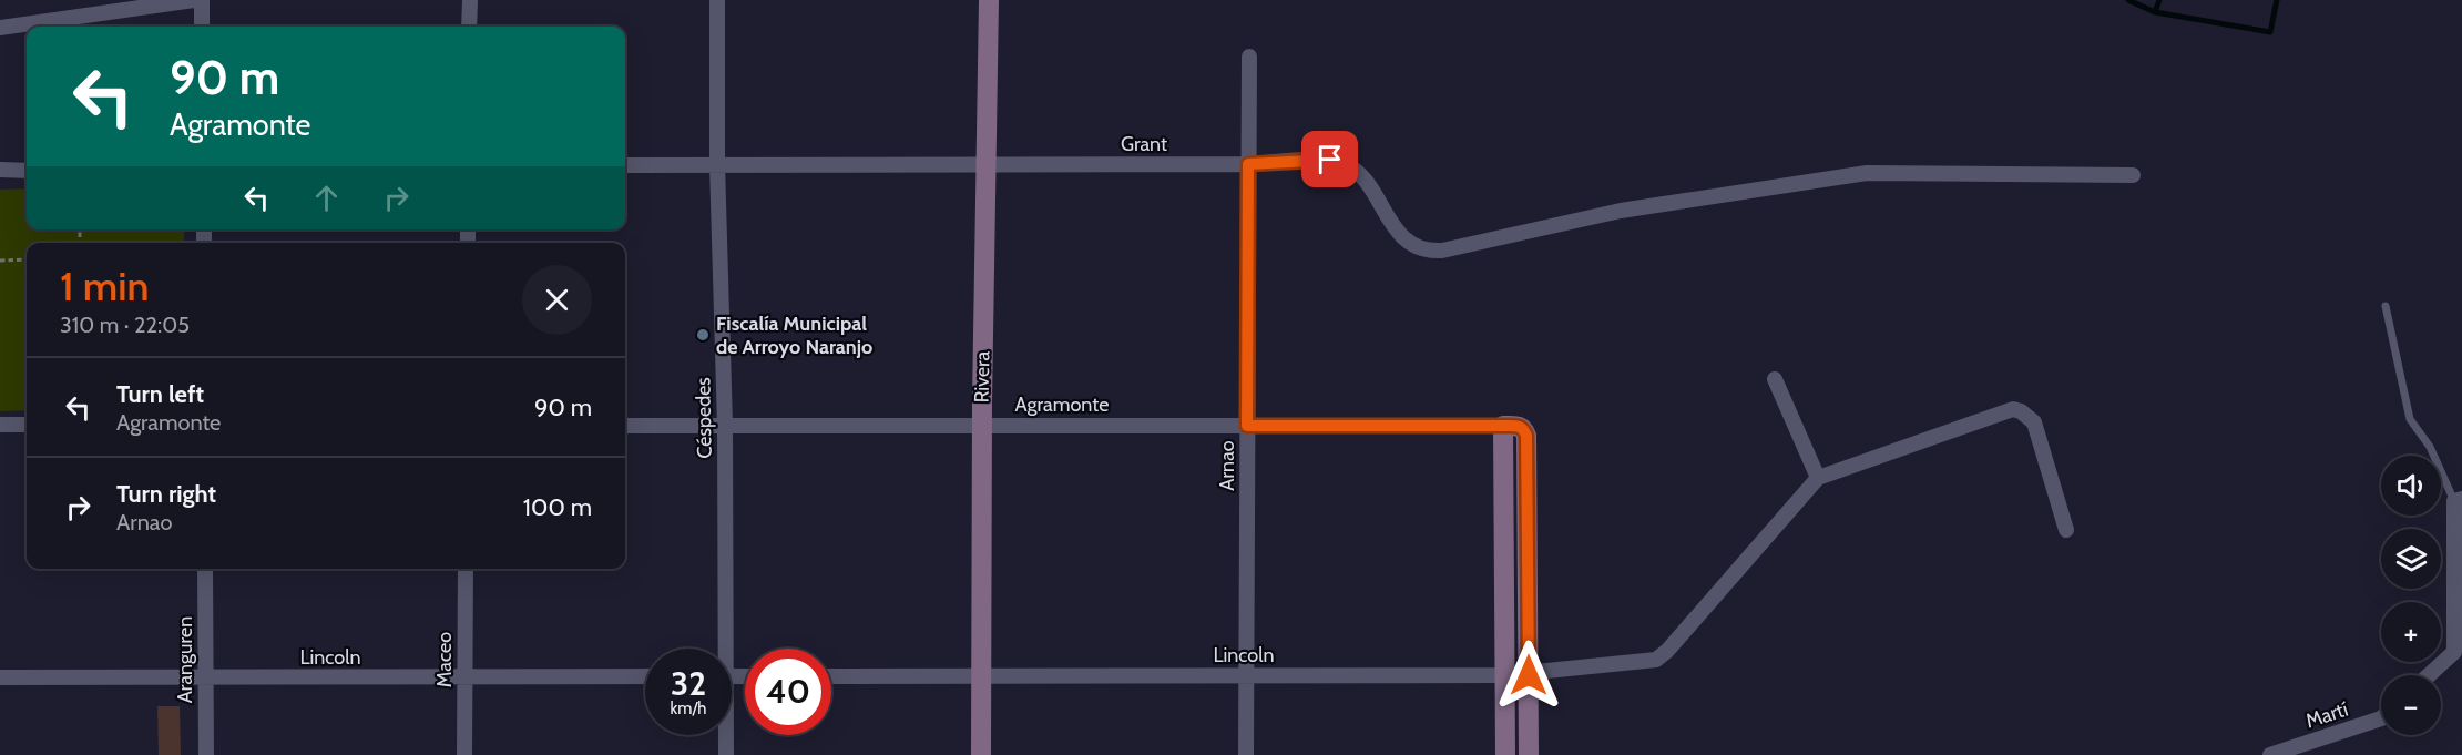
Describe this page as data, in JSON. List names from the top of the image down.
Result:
{
  "streets": {
    "street": [
      "Grant",
      "Rivera",
      "Agramonte",
      "Céspedes",
      "Arnao",
      "Lincoln",
      "Aranguren",
      "Maceo",
      "Martí"
    ]
  },
  "crossings": [
    ["Grant", "Rivera"],
    ["Grant", "Céspedes"],
    ["Grant", "Arnao"],
    ["Rivera", "Agramonte"],
    ["Rivera", "Lincoln"],
    ["Agramonte", "Céspedes"],
    ["Agramonte", "Arnao"],
    ["Arnao", "Lincoln"],
    ["Lincoln", "Aranguren"],
    ["Lincoln", "Maceo"]
  ],
  "places": ["Fiscalía Municipal de Arroyo Naranjo"],
  "page": {
    "turn": ["90 m", "Agramonte"],
    "heading": ["1 min", "310 m · 22:05"],
    "list": [
      {
        "name": "Turn left",
        "note": "Agramonte",
        "value": "90 m"
      },
      {
        "name": "Turn right",
        "note": "Arnao",
        "value": "100 m"
      }
    ],
    "map_buttons": ["+", "−"],
    "speed": "32 km/h",
    "limit": "40"
  }
}
